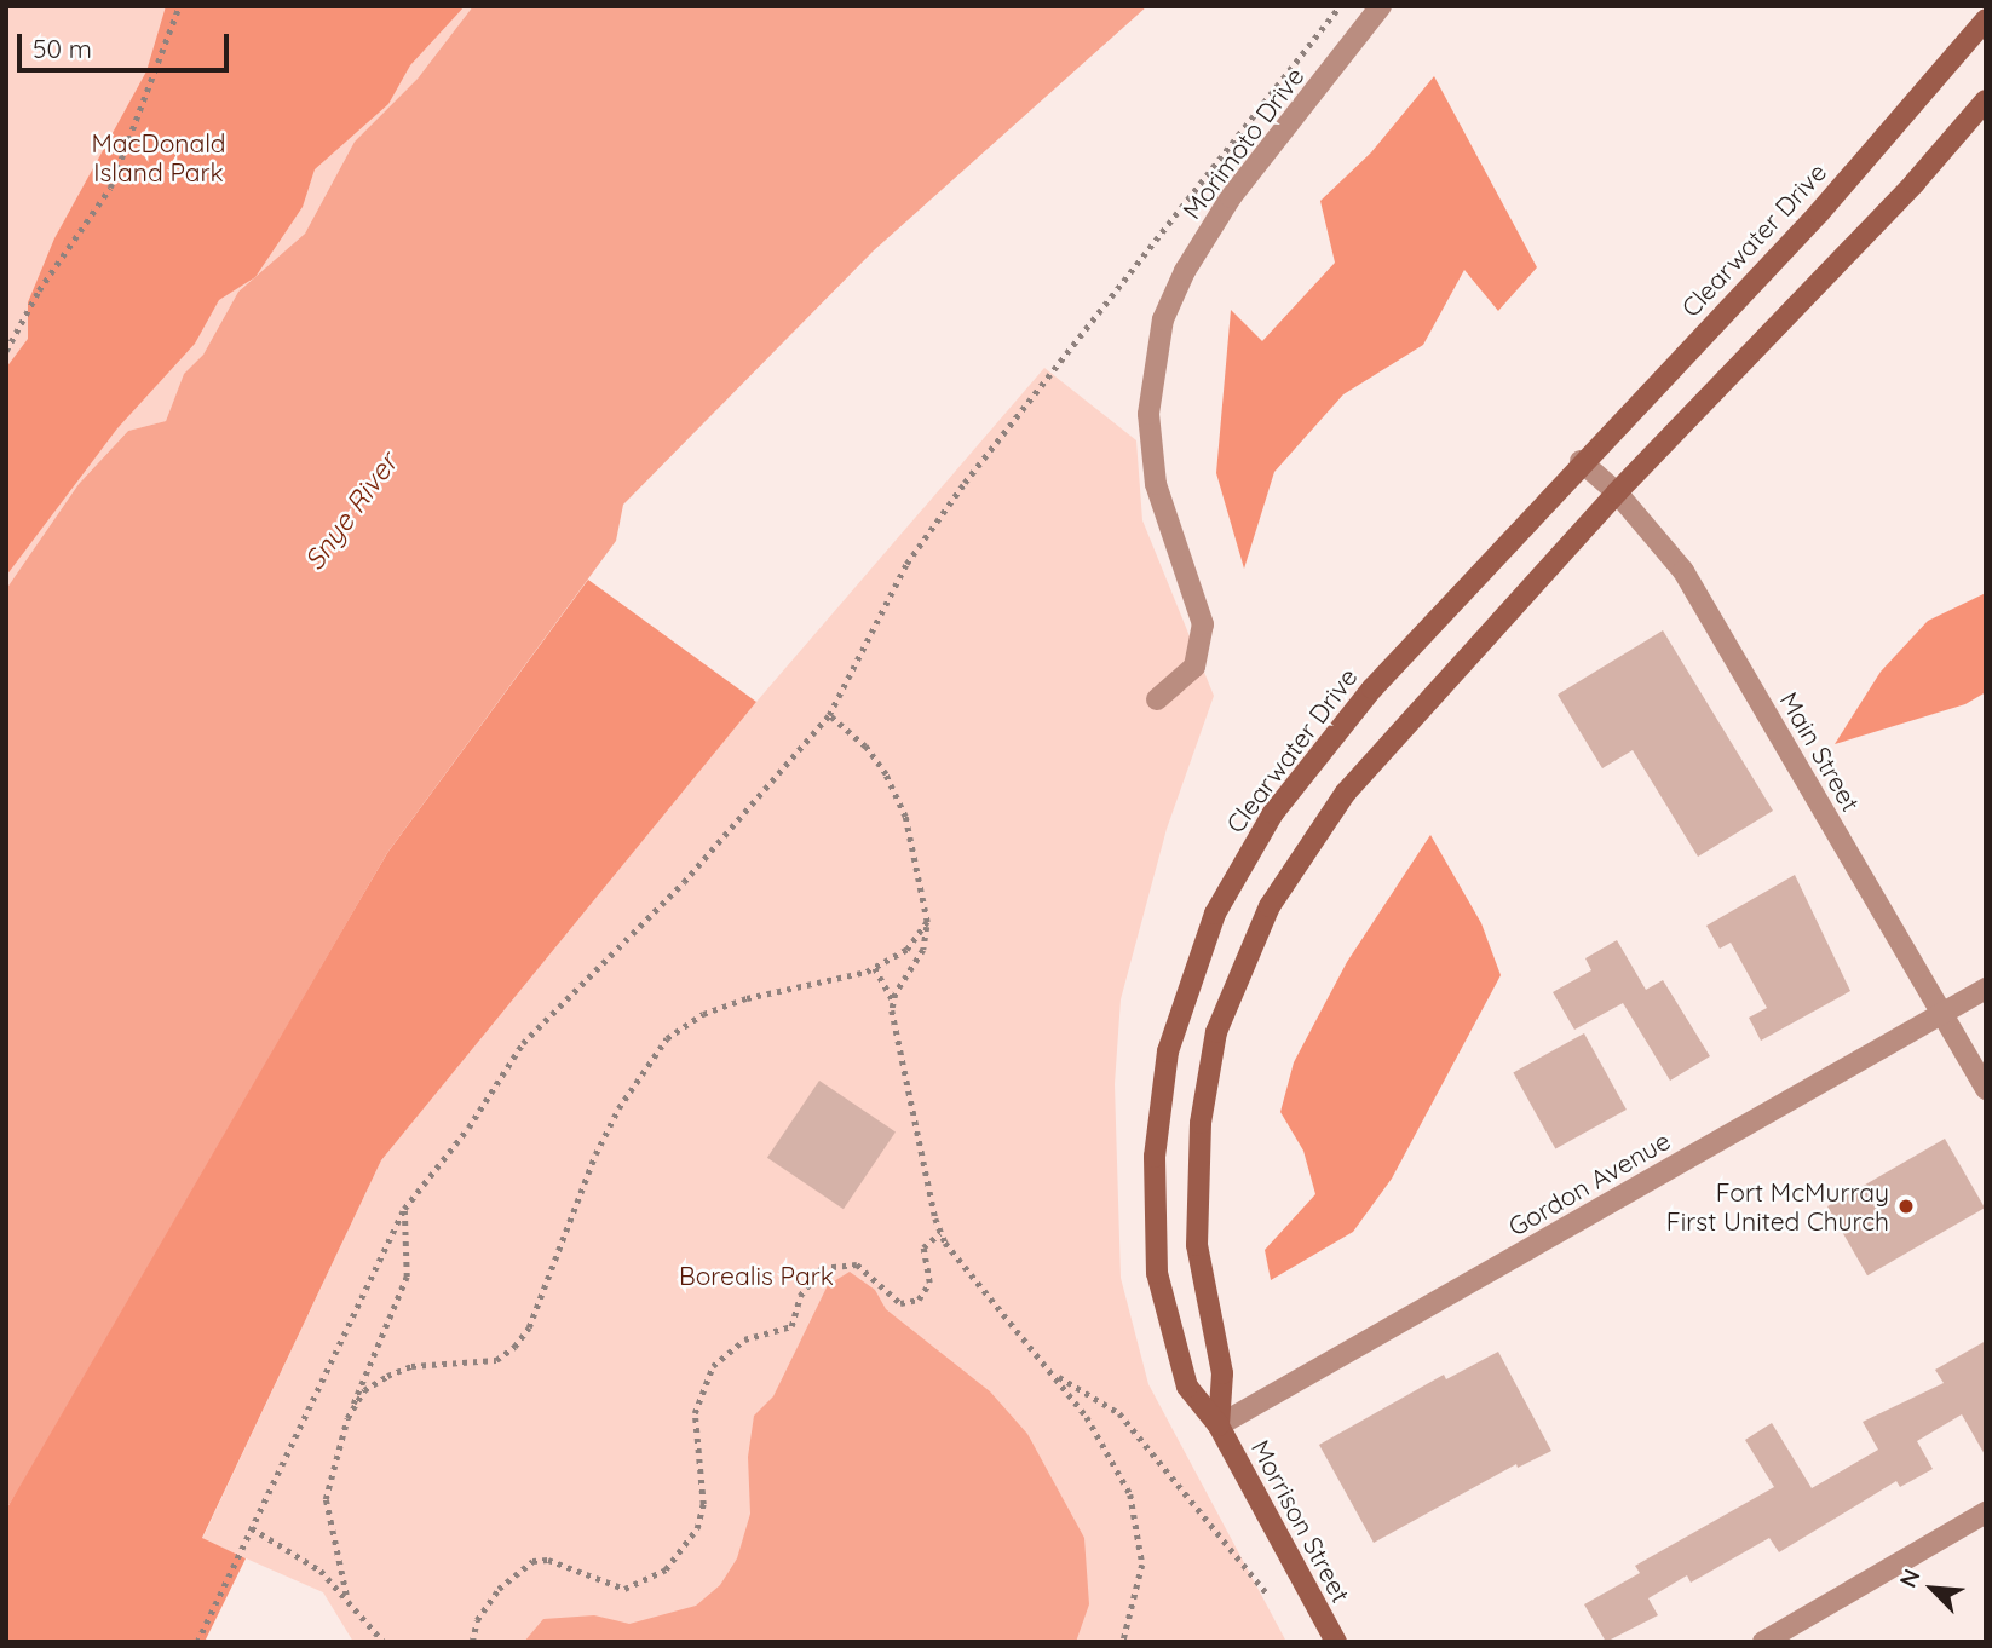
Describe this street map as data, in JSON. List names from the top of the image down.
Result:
{
  "streets": {
    "main road": ["Clearwater Drive", "Morrison Street"],
    "street": ["Morimoto Drive", "Main Street", "Gordon Avenue"]
  },
  "crossings": [
    ["Clearwater Drive", "Main Street"],
    ["Clearwater Drive", "Gordon Avenue"],
    ["Clearwater Drive", "Morrison Street"],
    ["Main Street", "Gordon Avenue"],
    ["Gordon Avenue", "Morrison Street"]
  ],
  "water": ["Snye River"],
  "parks": ["MacDonald Island Park", "Borealis Park"],
  "places": ["Fort McMurray First United Church"],
  "scale_bar": "50 m",
  "north": "top left"
}
